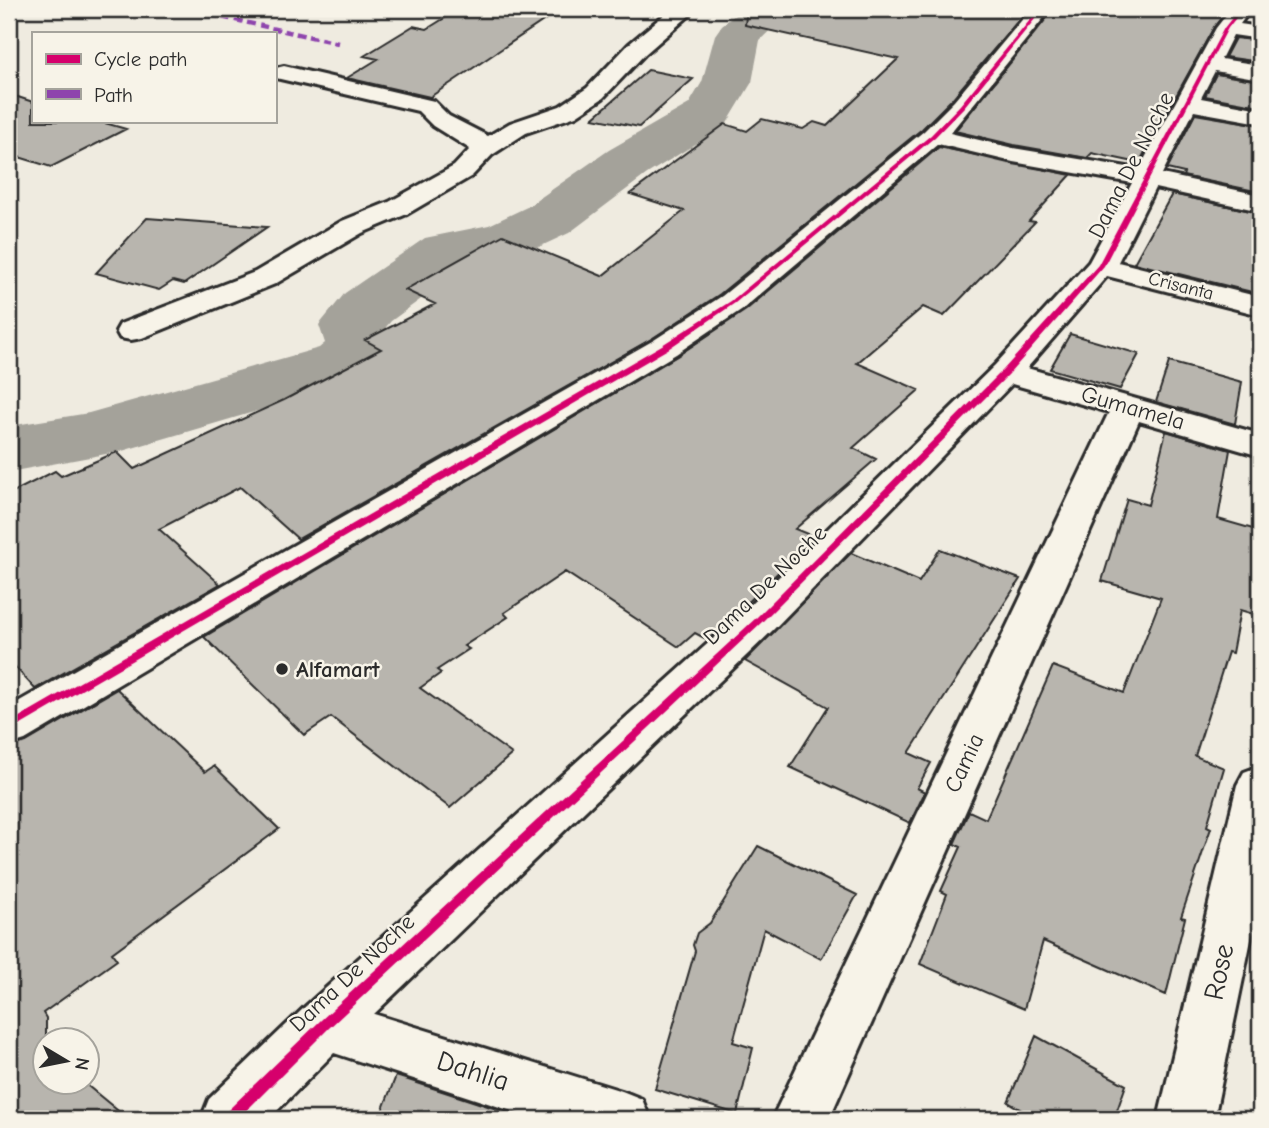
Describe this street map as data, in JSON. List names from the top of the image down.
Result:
{
  "streets": {
    "street": [
      "Dama De Noche",
      "Crisanta",
      "Gumamela",
      "Camia",
      "Rose",
      "Dahlia"
    ]
  },
  "crossings": [
    ["Dama De Noche", "Crisanta"],
    ["Dama De Noche", "Gumamela"],
    ["Dama De Noche", "Dahlia"],
    ["Gumamela", "Camia"]
  ],
  "places": ["Alfamart"],
  "legend": ["Cycle path", "Path"],
  "north": "right"
}
